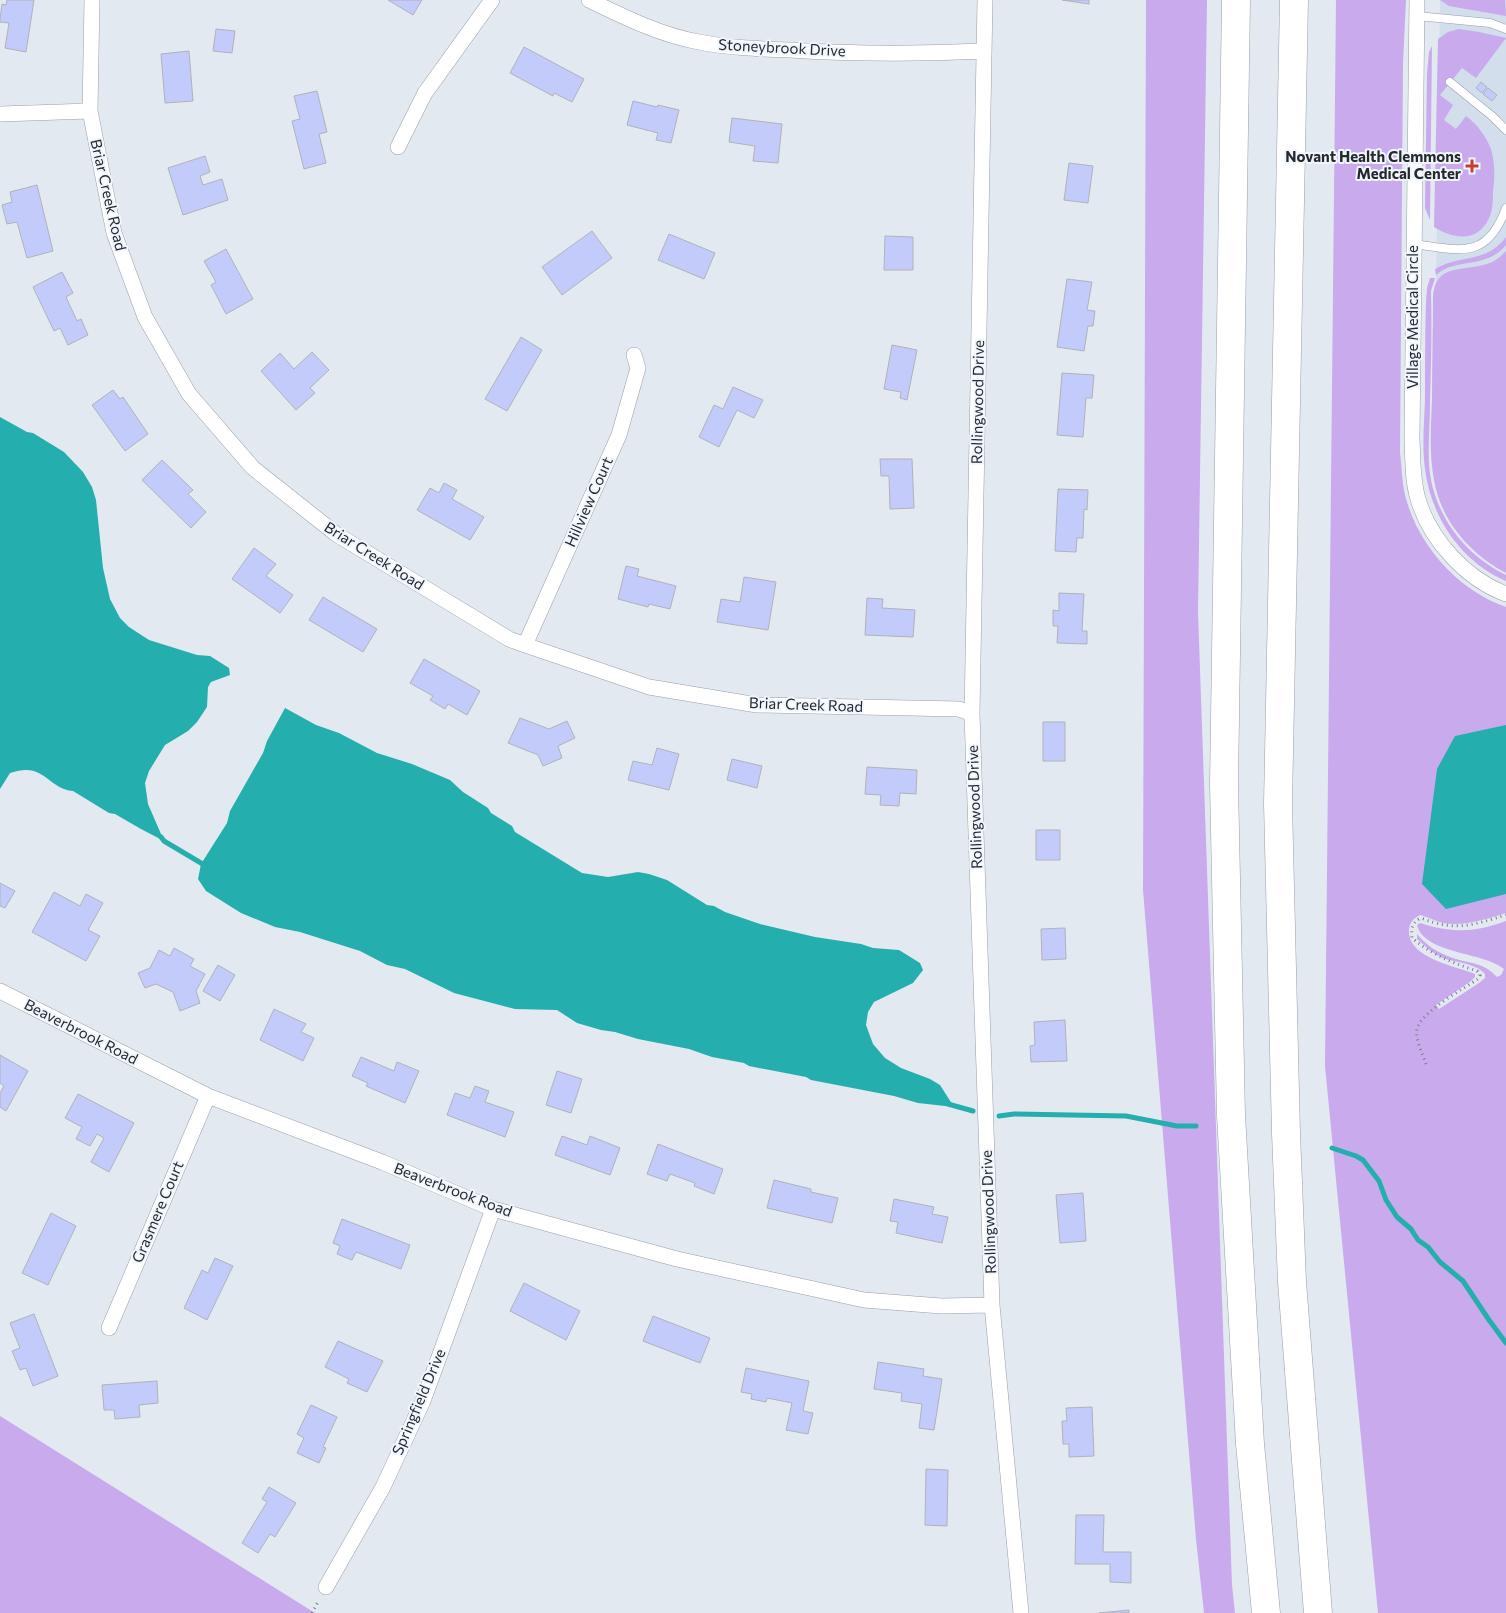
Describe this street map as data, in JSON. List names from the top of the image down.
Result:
{
  "streets": {
    "street": [
      "Stoneybrook Drive",
      "Briar Creek Road",
      "Village Medical Circle",
      "Rollingwood Drive",
      "Hillview Court",
      "Beaverbrook Road",
      "Grasmere Court",
      "Springfield Drive"
    ]
  },
  "crossings": [
    ["Stoneybrook Drive", "Rollingwood Drive"],
    ["Briar Creek Road", "Rollingwood Drive"],
    ["Briar Creek Road", "Hillview Court"],
    ["Rollingwood Drive", "Beaverbrook Road"],
    ["Beaverbrook Road", "Grasmere Court"],
    ["Beaverbrook Road", "Springfield Drive"]
  ],
  "places": {
    "health": ["Novant Health Clemmons Medical Center"]
  }
}
